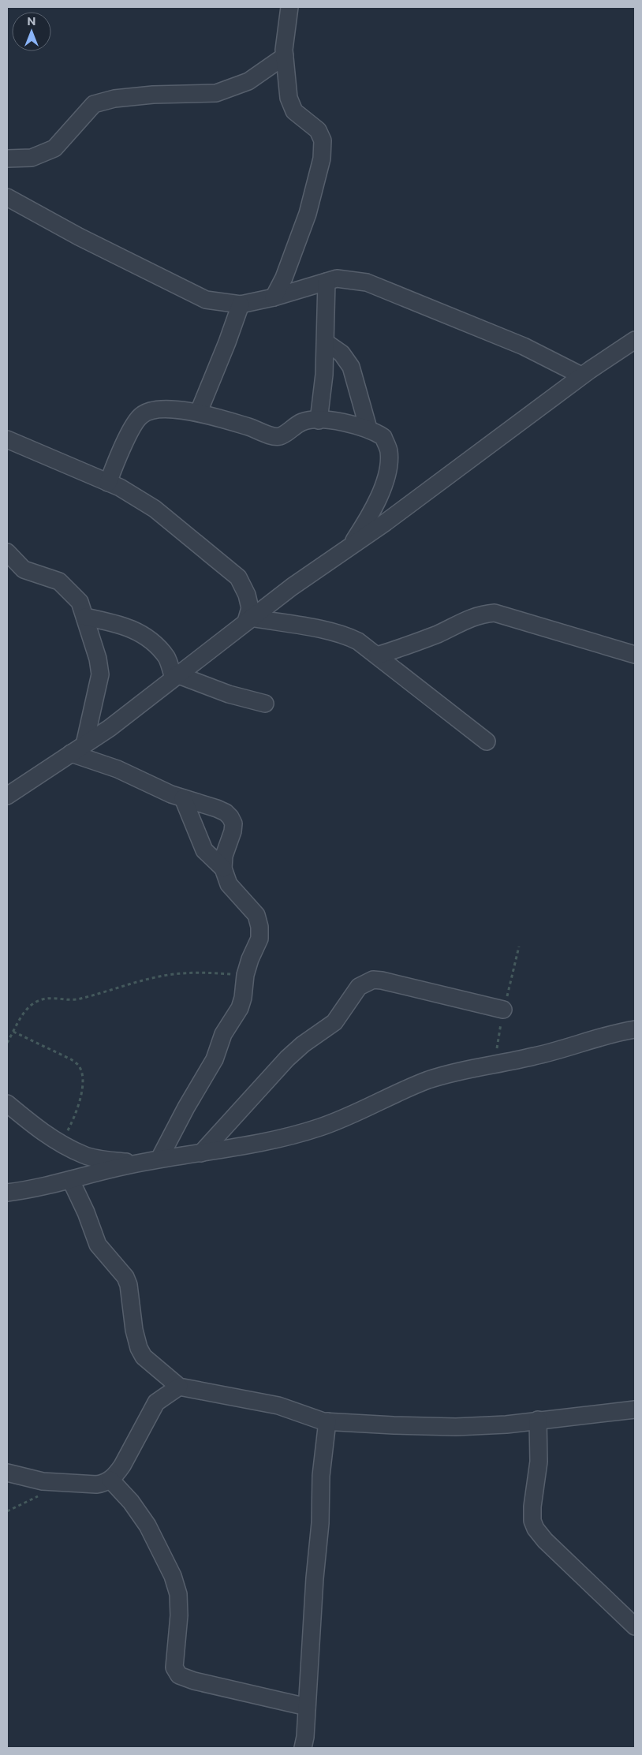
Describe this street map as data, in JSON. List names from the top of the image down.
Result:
{
  "north": "top"
}
